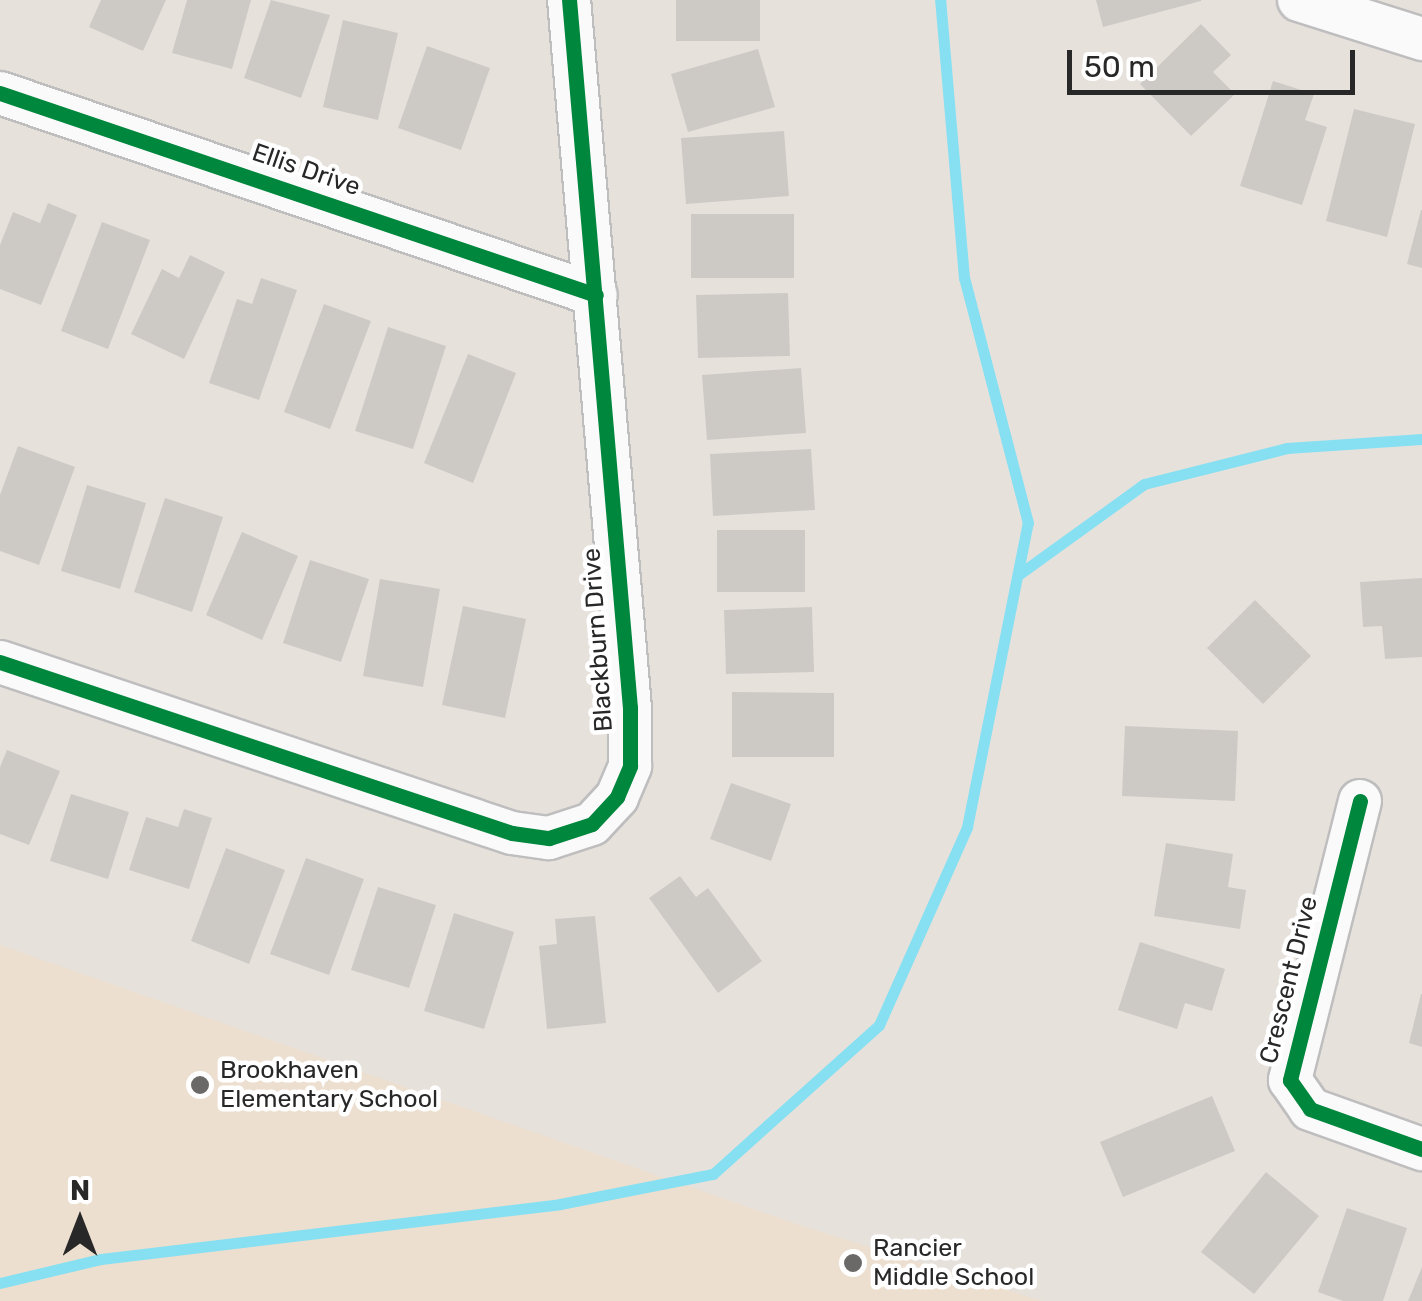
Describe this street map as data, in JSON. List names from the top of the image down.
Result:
{
  "streets": {
    "street": ["Ellis Drive", "Blackburn Drive", "Crescent Drive"]
  },
  "crossings": [
    ["Ellis Drive", "Blackburn Drive"]
  ],
  "places": ["Brookhaven Elementary School", "Rancier Middle School"],
  "scale_bar": "50 m",
  "north": "top"
}
